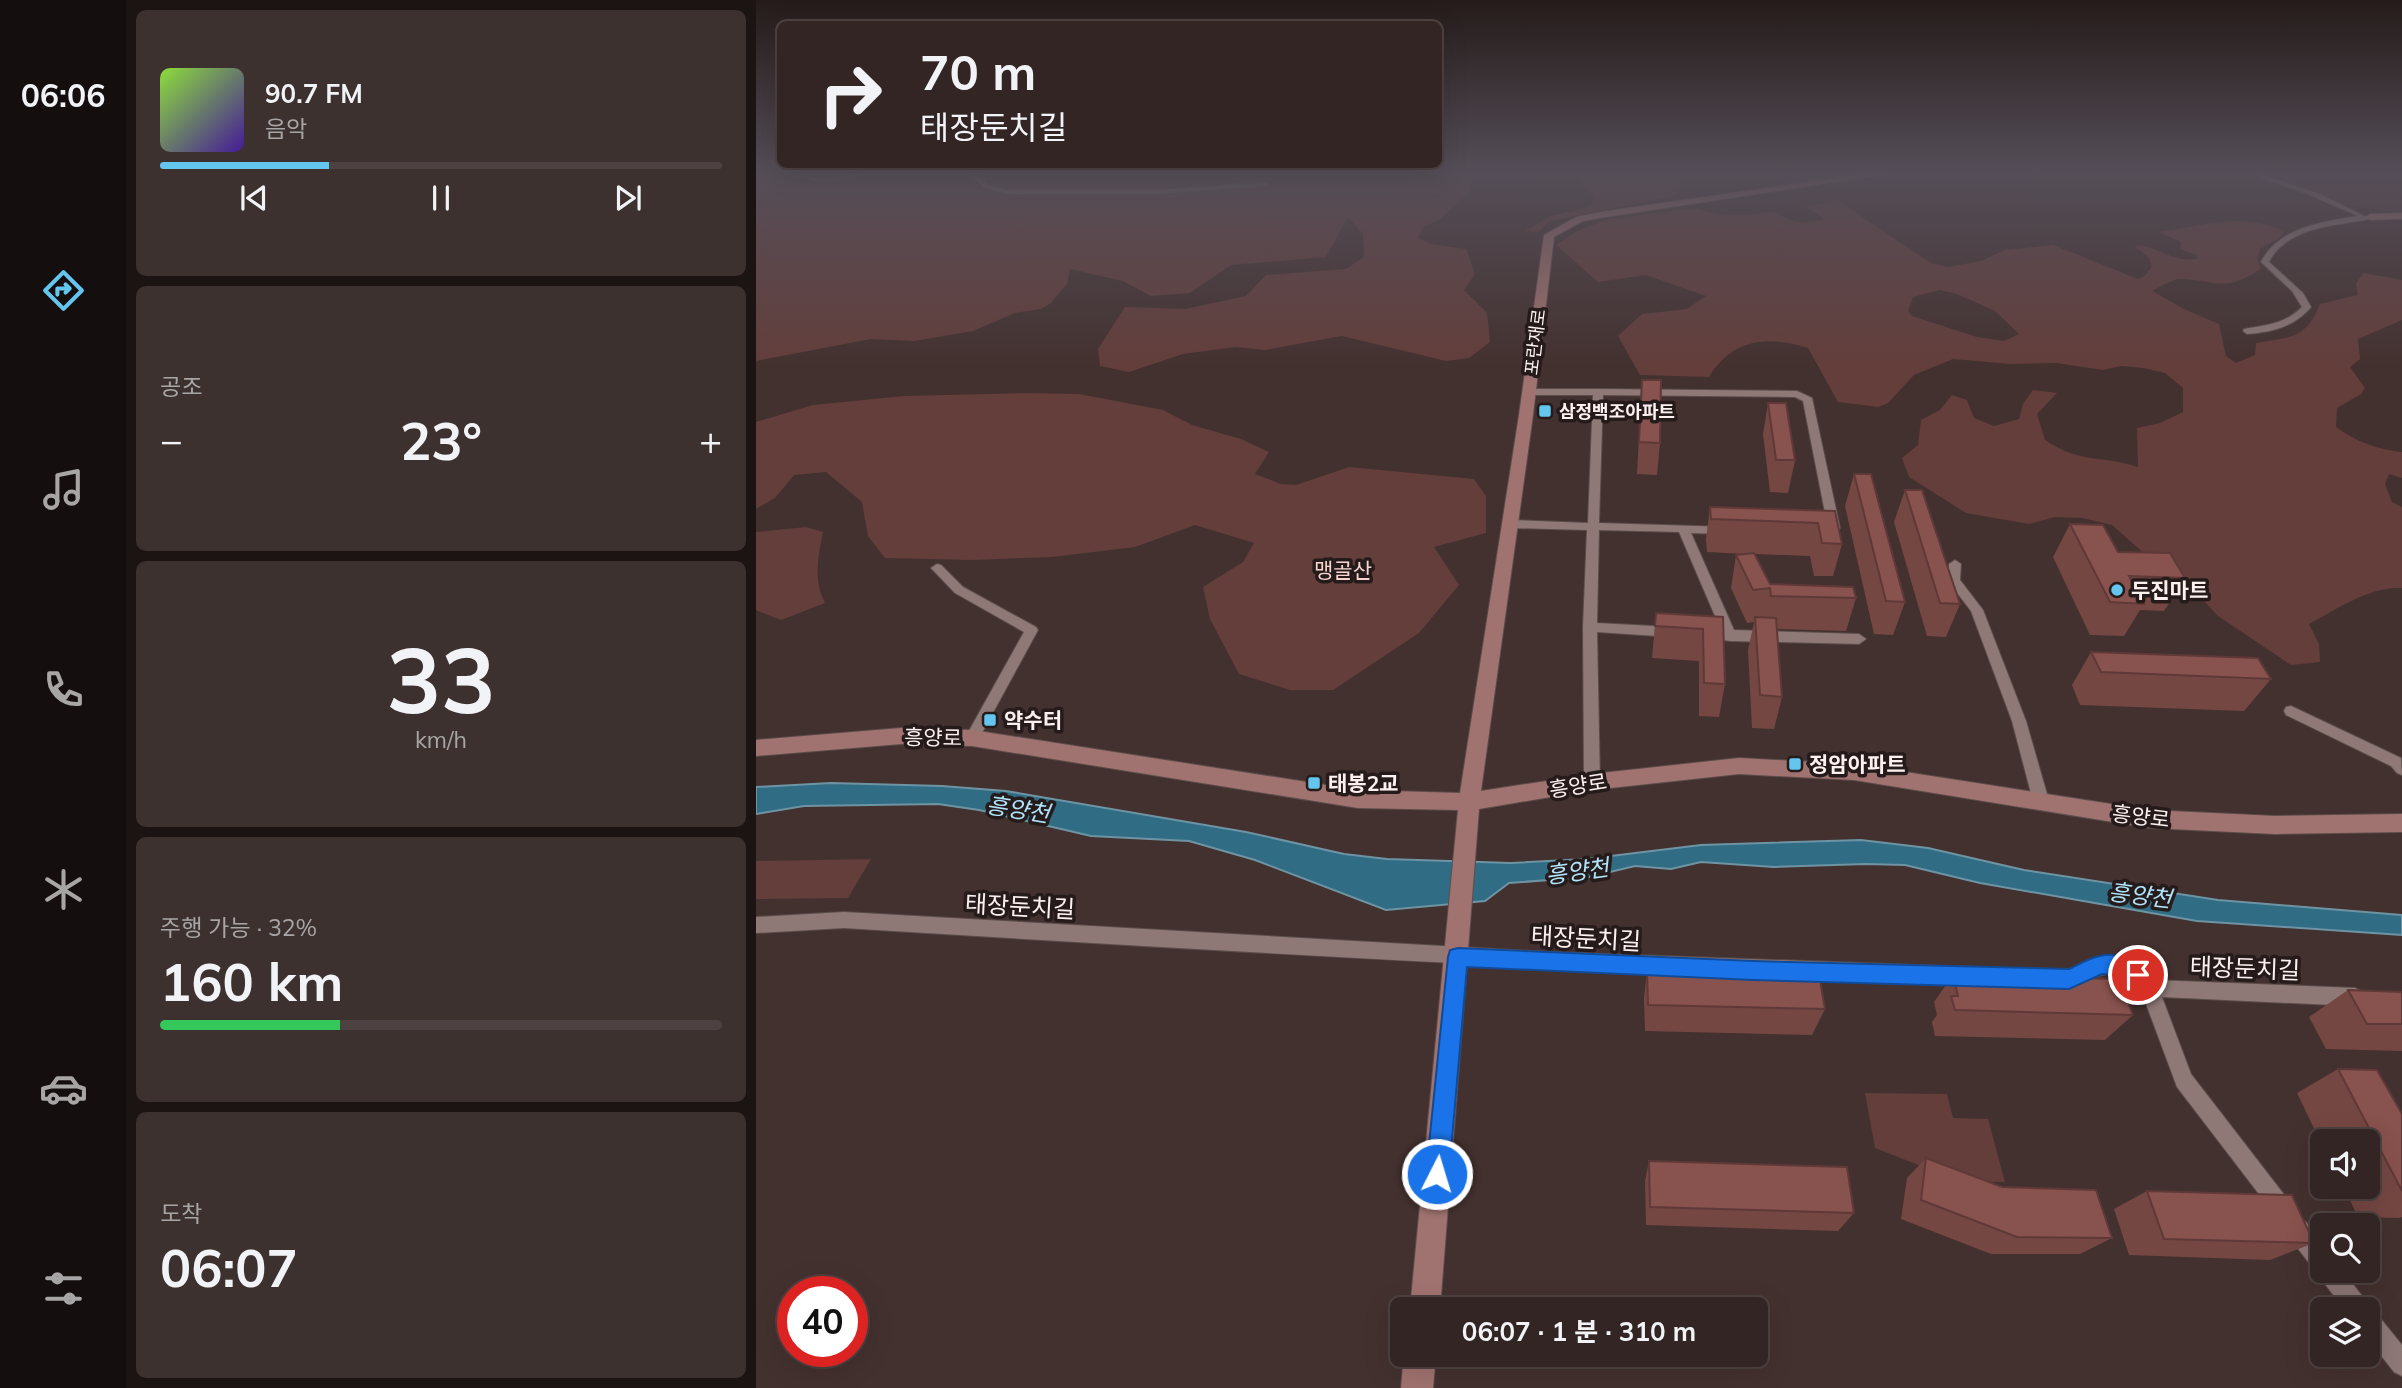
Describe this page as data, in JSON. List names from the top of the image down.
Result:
{
  "streets": {
    "street": ["포란재로", "흥양로", "태장둔치길"]
  },
  "crossings": [
    ["포란재로", "흥양로"],
    ["포란재로", "태장둔치길"]
  ],
  "water": ["흥양천"],
  "parks": ["맹골산"],
  "places": {
    "transit": [
      "삼정백조아파트",
      "약수터",
      "정암아파트",
      "태봉2교"
    ],
    "other": ["두진마트"]
  },
  "page": {
    "tabs": "06:06",
    "turn": ["70 m", "태장둔치길"],
    "song": ["90.7 FM", "음악"],
    "tile": [
      "공조",
      ["33", "km/h"],
      ["주행 가능 · 32%", "160 km"],
      ["도착", "06:07"]
    ],
    "heat": ["−", "23°", "+"],
    "limit": "40",
    "trip": "06:07 · 1 분 · 310 m"
  }
}
